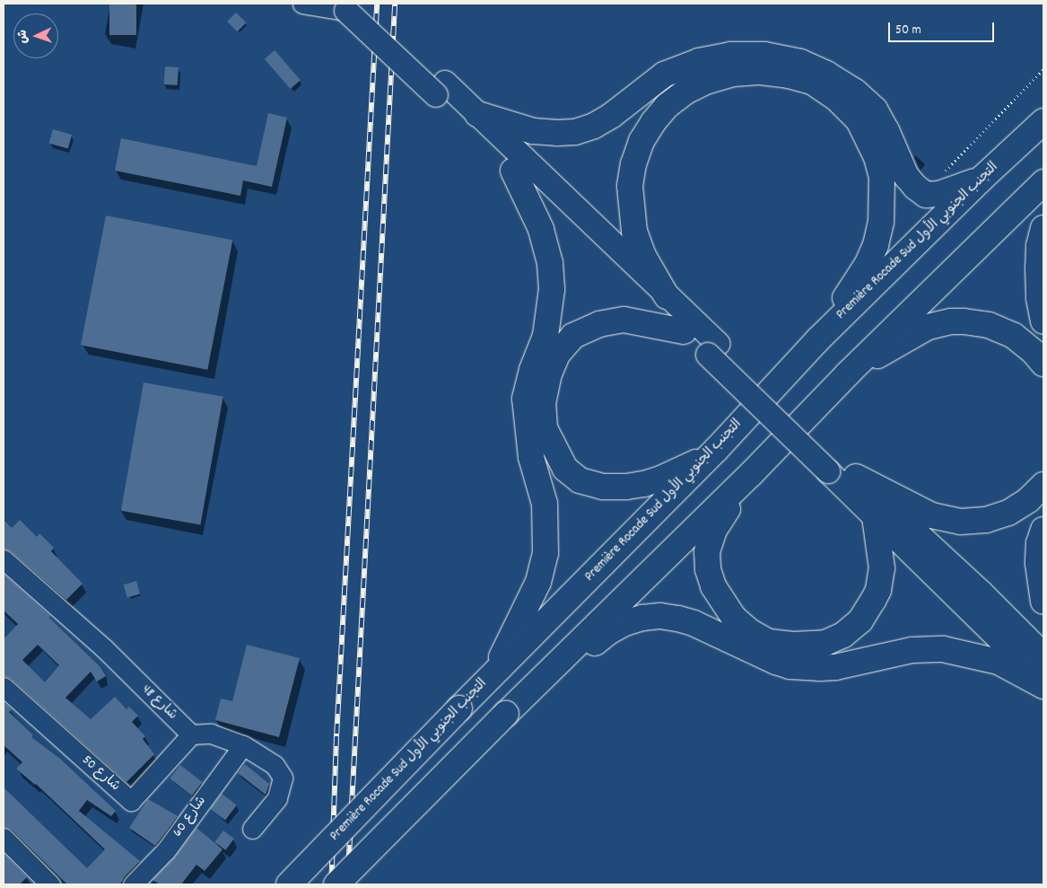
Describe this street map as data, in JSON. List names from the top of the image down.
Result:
{
  "streets": {
    "highway": ["Première Rocade Sud التجنب الجنوبي الأول"],
    "street": ["شارع 48", "شارع 50", "شارع 60"]
  },
  "crossings": [
    ["شارع 48", "شارع 50"]
  ],
  "scale_bar": "50 m",
  "north": "left"
}
